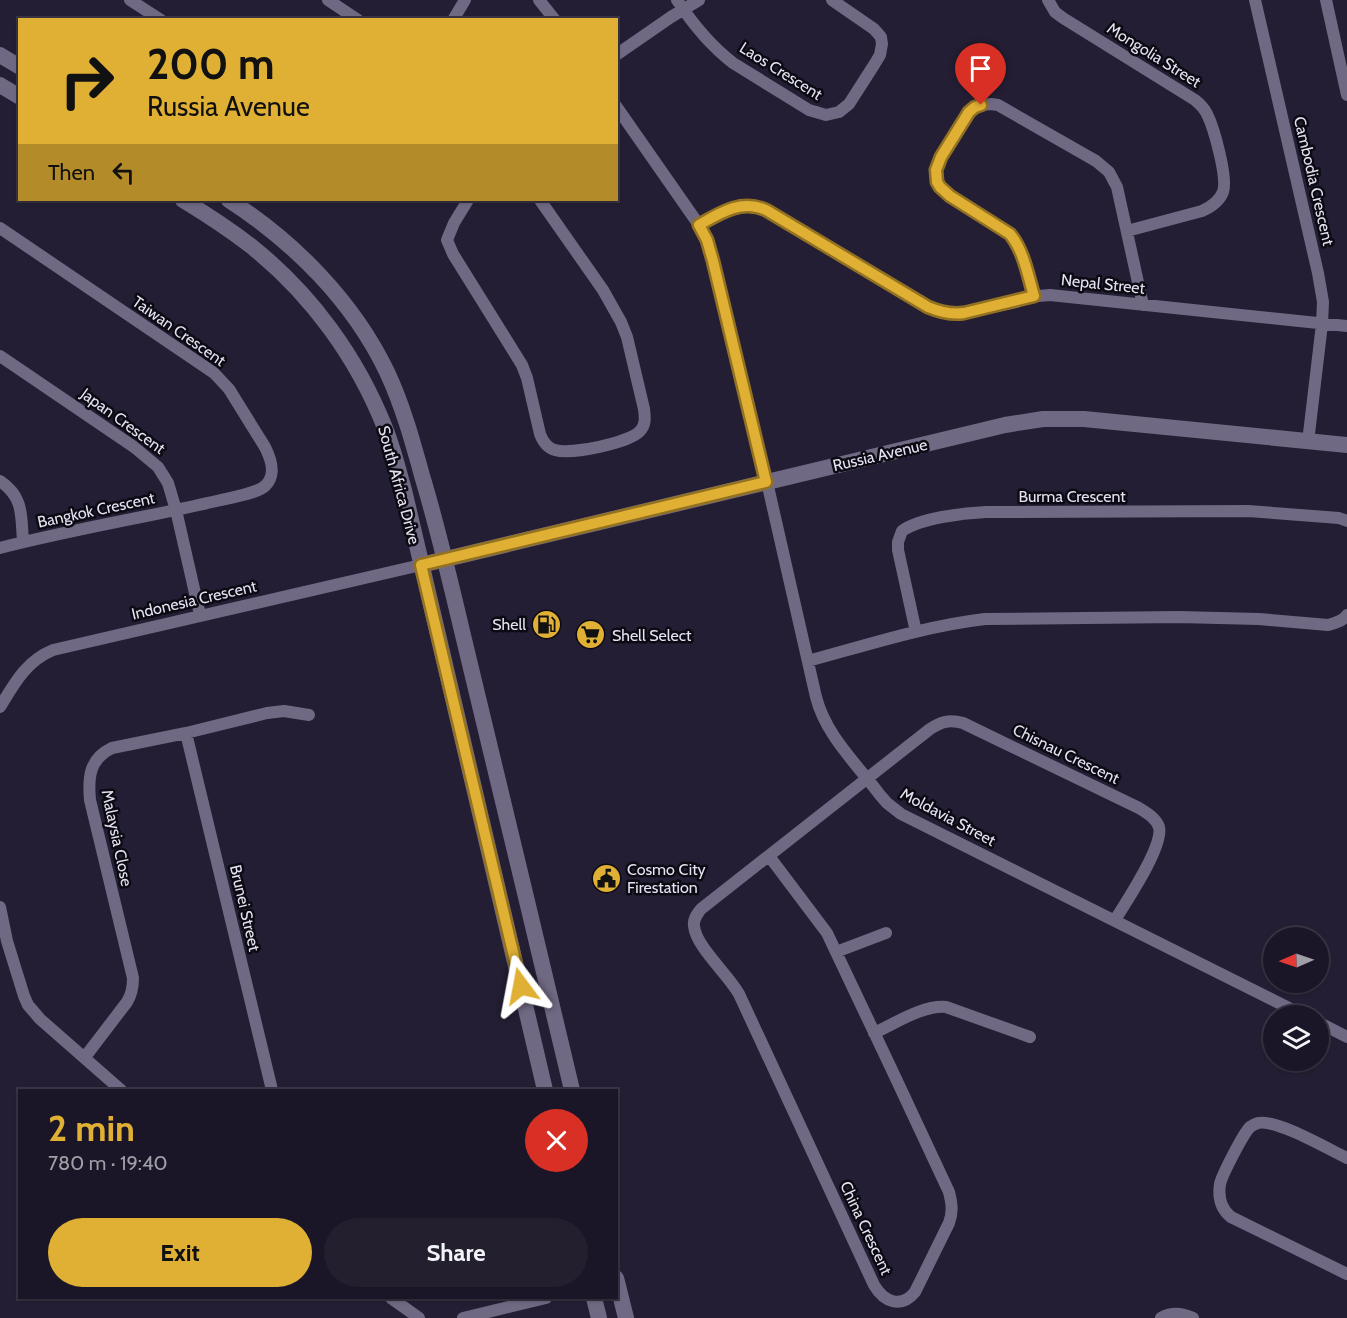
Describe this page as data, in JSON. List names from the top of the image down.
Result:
{
  "streets": {
    "street": [
      "Mongolia Street",
      "Laos Crescent",
      "Cambodia Crescent",
      "Nepal Street",
      "Taiwan Crescent",
      "Japan Crescent",
      "Russia Avenue",
      "South Africa Drive",
      "Burma Crescent",
      "Bangkok Crescent",
      "Indonesia Crescent",
      "Chisnau Crescent",
      "Moldavia Street",
      "Malaysia Close",
      "Brunei Street",
      "China Crescent"
    ]
  },
  "crossings": [
    ["Cambodia Crescent", "Nepal Street"],
    ["Cambodia Crescent", "Russia Avenue"],
    ["Taiwan Crescent", "Japan Crescent"],
    ["Taiwan Crescent", "Bangkok Crescent"],
    ["Japan Crescent", "Bangkok Crescent"],
    ["Japan Crescent", "Indonesia Crescent"],
    ["Russia Avenue", "South Africa Drive"],
    ["Russia Avenue", "Indonesia Crescent"],
    ["Russia Avenue", "Moldavia Street"],
    ["South Africa Drive", "Indonesia Crescent"],
    ["Chisnau Crescent", "Moldavia Street"],
    ["Chisnau Crescent", "China Crescent"],
    ["Moldavia Street", "China Crescent"],
    ["Malaysia Close", "Brunei Street"]
  ],
  "places": {
    "fuel station": ["Shell"],
    "supermarket": ["Shell Select"],
    "public building": ["Cosmo City Firestation"]
  },
  "north": "left",
  "page": {
    "turn": ["200 m", "Russia Avenue"],
    "then": "Then",
    "heading": ["2 min", "780 m · 19:40"],
    "buttons": ["Exit", "Share"]
  }
}
